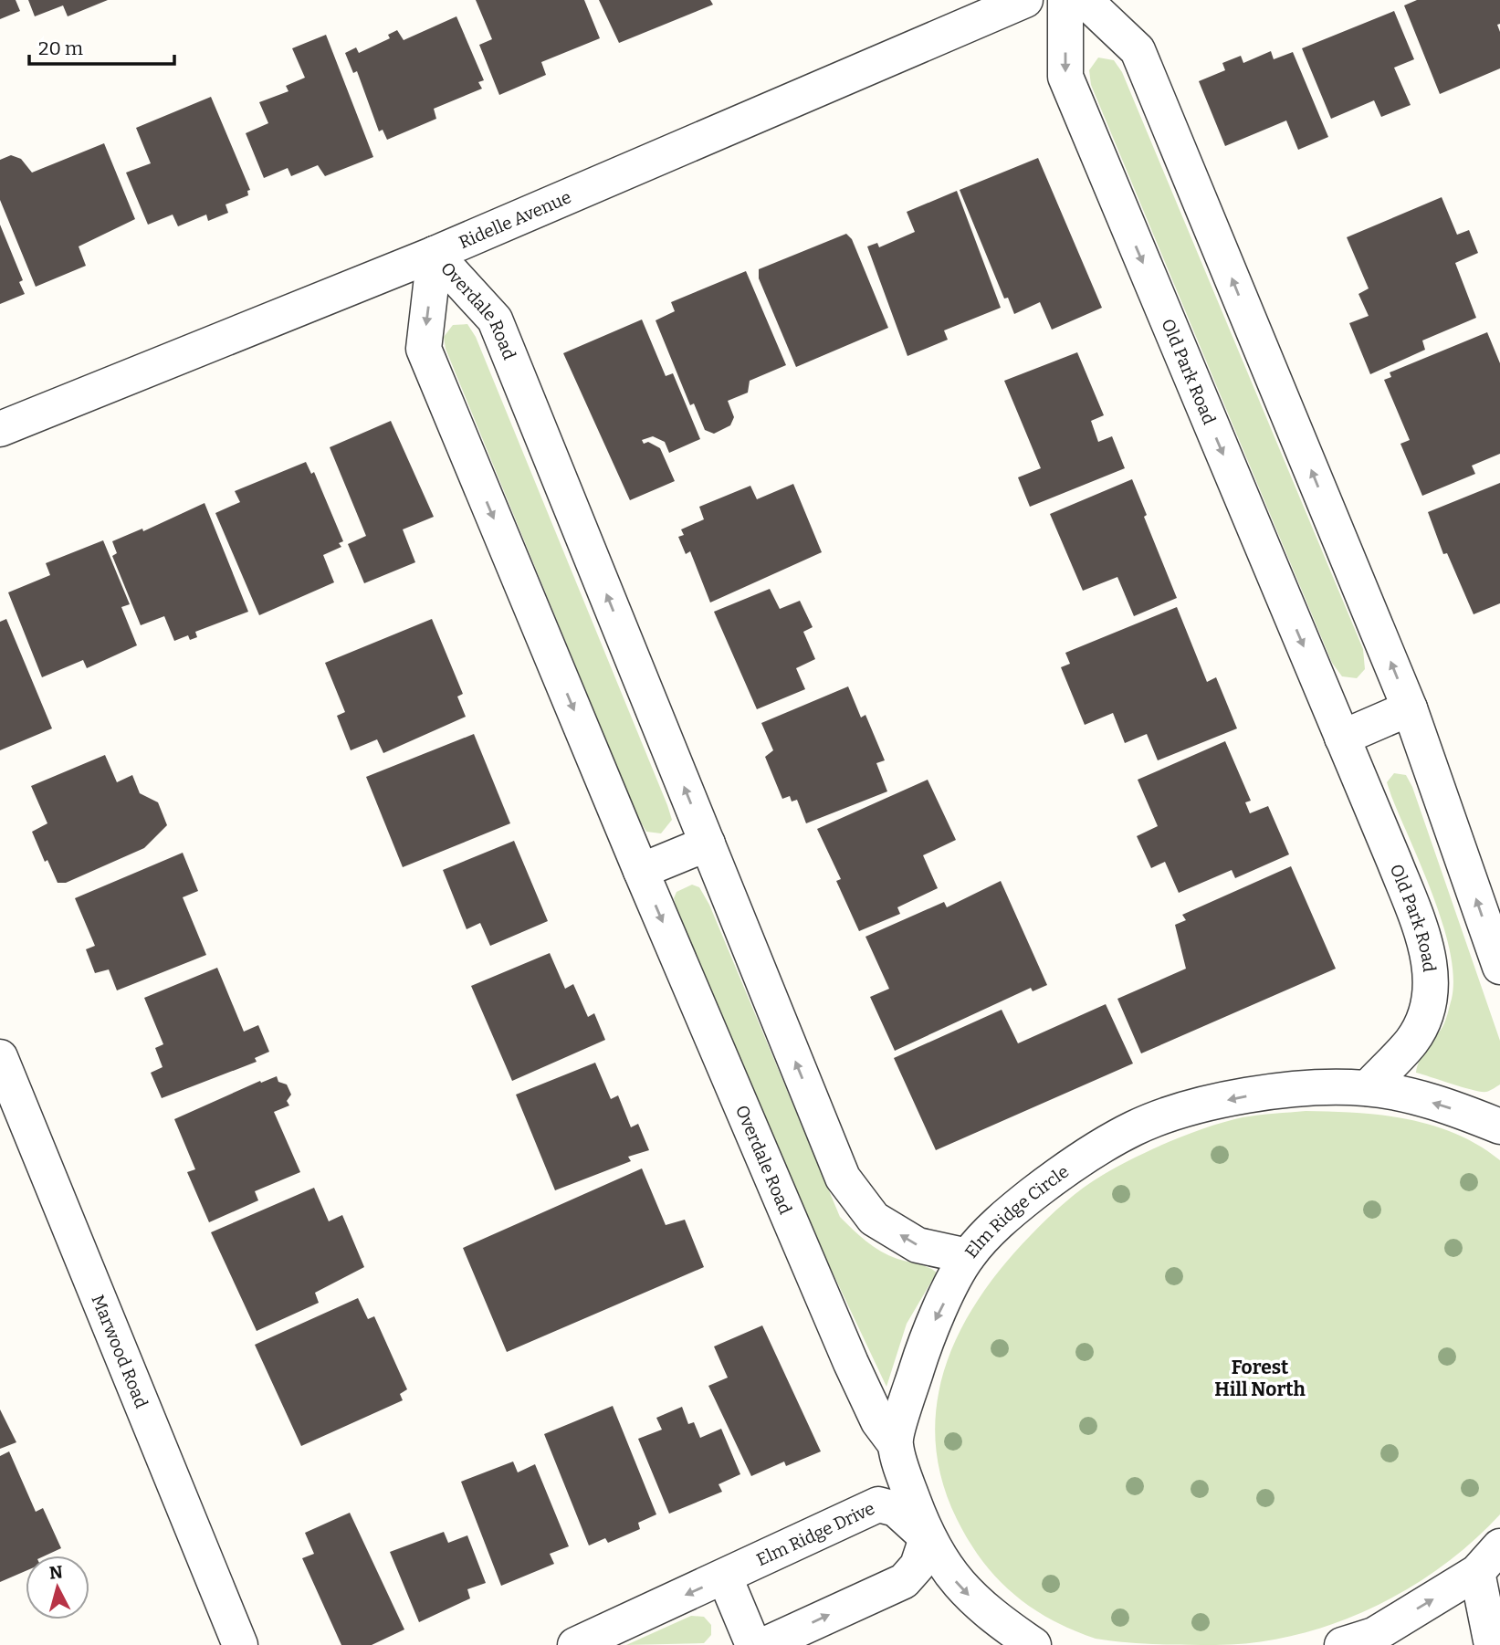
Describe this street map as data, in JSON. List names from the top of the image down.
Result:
{
  "streets": {
    "street": [
      "Ridelle Avenue",
      "Overdale Road",
      "Old Park Road",
      "Elm Ridge Circle",
      "Marwood Road",
      "Elm Ridge Drive"
    ]
  },
  "crossings": [
    ["Ridelle Avenue", "Overdale Road"],
    ["Overdale Road", "Elm Ridge Circle"],
    ["Old Park Road", "Elm Ridge Circle"]
  ],
  "one_way": ["Elm Ridge Circle", "Elm Ridge Drive"],
  "districts": ["Forest Hill North"],
  "scale_bar": "20 m",
  "north": "top"
}
